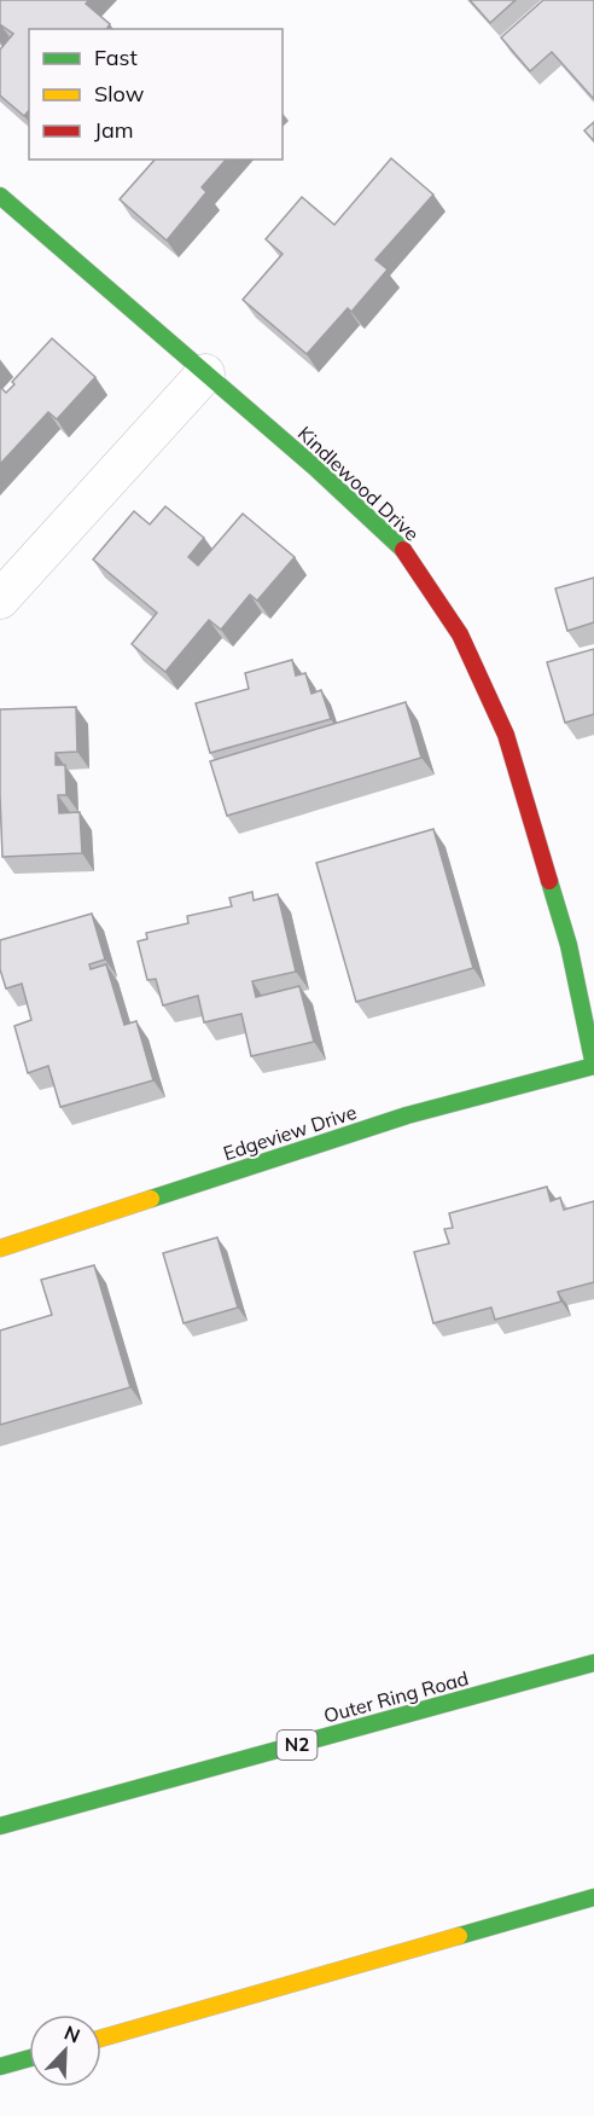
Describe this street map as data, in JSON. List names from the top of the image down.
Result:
{
  "streets": {
    "main road": [
      "Kindlewood Drive",
      "Edgeview Drive",
      "Outer Ring Road",
      "N2"
    ]
  },
  "crossings": [
    ["Kindlewood Drive", "Edgeview Drive"]
  ],
  "legend": ["Fast", "Slow", "Jam"],
  "north": "top right"
}
